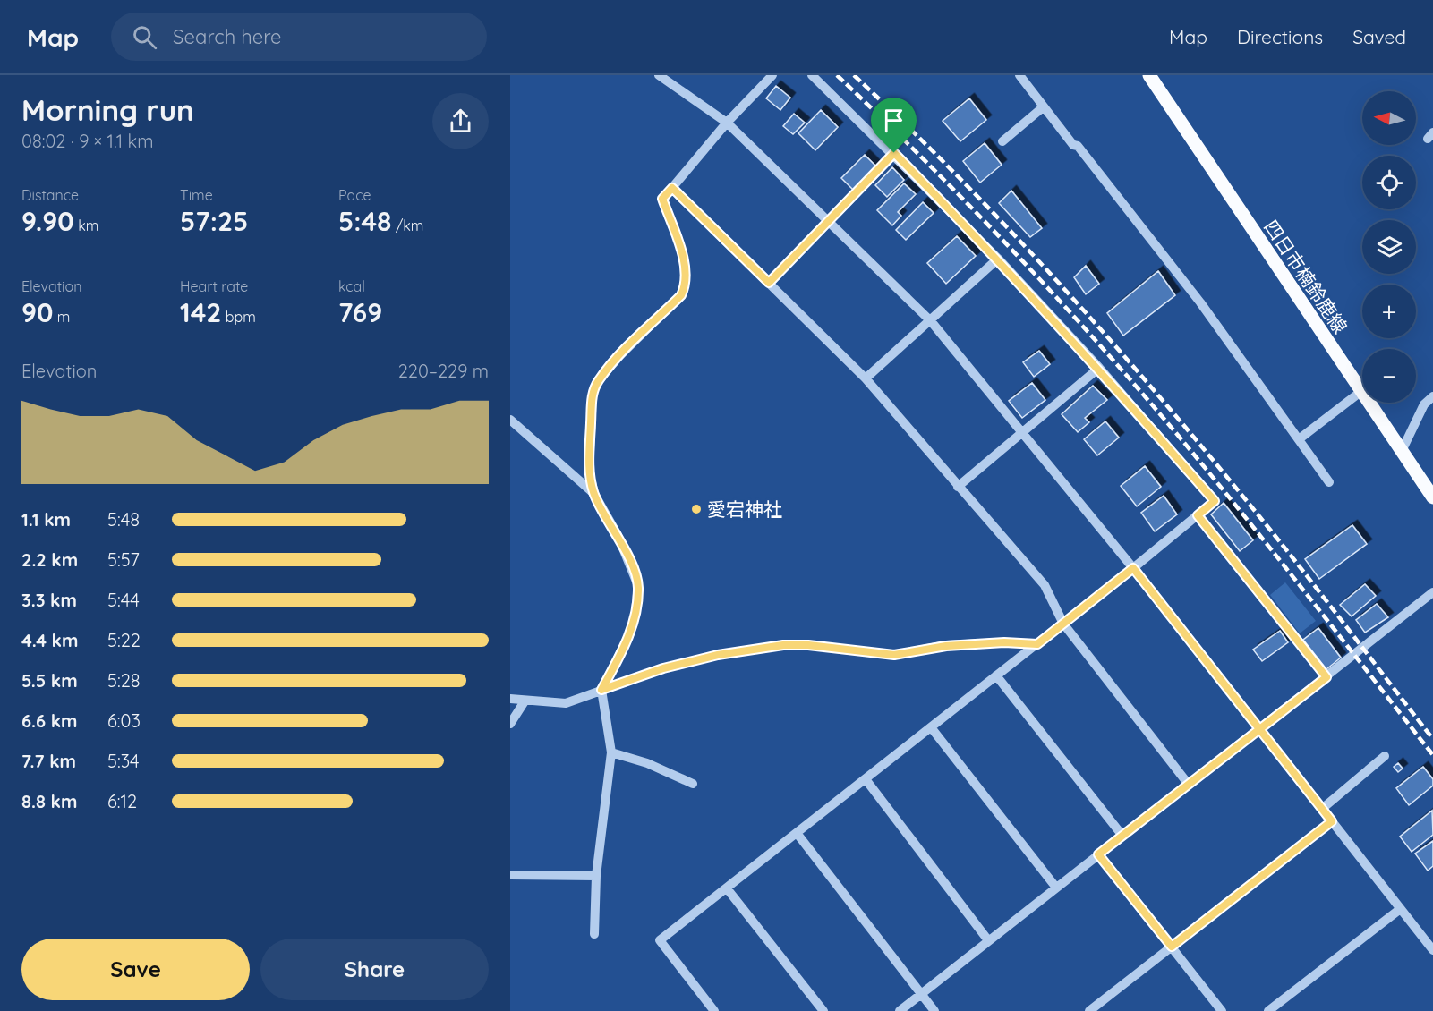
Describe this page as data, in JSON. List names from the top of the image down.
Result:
{
  "streets": {
    "main road": ["四日市楠鈴鹿線"]
  },
  "places": ["愛宕神社"],
  "north": "left",
  "page": {
    "header": "Map",
    "search": "Search here",
    "nav": ["Map", "Directions", "Saved"],
    "heading": ["Morning run", "08:02 · 9 × 1.1 km"],
    "map_buttons": ["+", "−"],
    "stats": [
      ["Distance", "9.90 km"],
      ["Time", "57:25"],
      ["Pace", "5:48 /km"],
      ["Elevation", "90 m"],
      ["Heart rate", "142 bpm"],
      ["kcal", "769"]
    ],
    "chart": ["Elevation", "220–229 m"],
    "list": [
      {
        "name": "1.1 km",
        "note": "5:48"
      },
      {
        "name": "2.2 km",
        "note": "5:57"
      },
      {
        "name": "3.3 km",
        "note": "5:44"
      },
      {
        "name": "4.4 km",
        "note": "5:22"
      },
      {
        "name": "5.5 km",
        "note": "5:28"
      },
      {
        "name": "6.6 km",
        "note": "6:03"
      },
      {
        "name": "7.7 km",
        "note": "5:34"
      },
      {
        "name": "8.8 km",
        "note": "6:12"
      }
    ],
    "buttons": ["Save", "Share"]
  }
}
